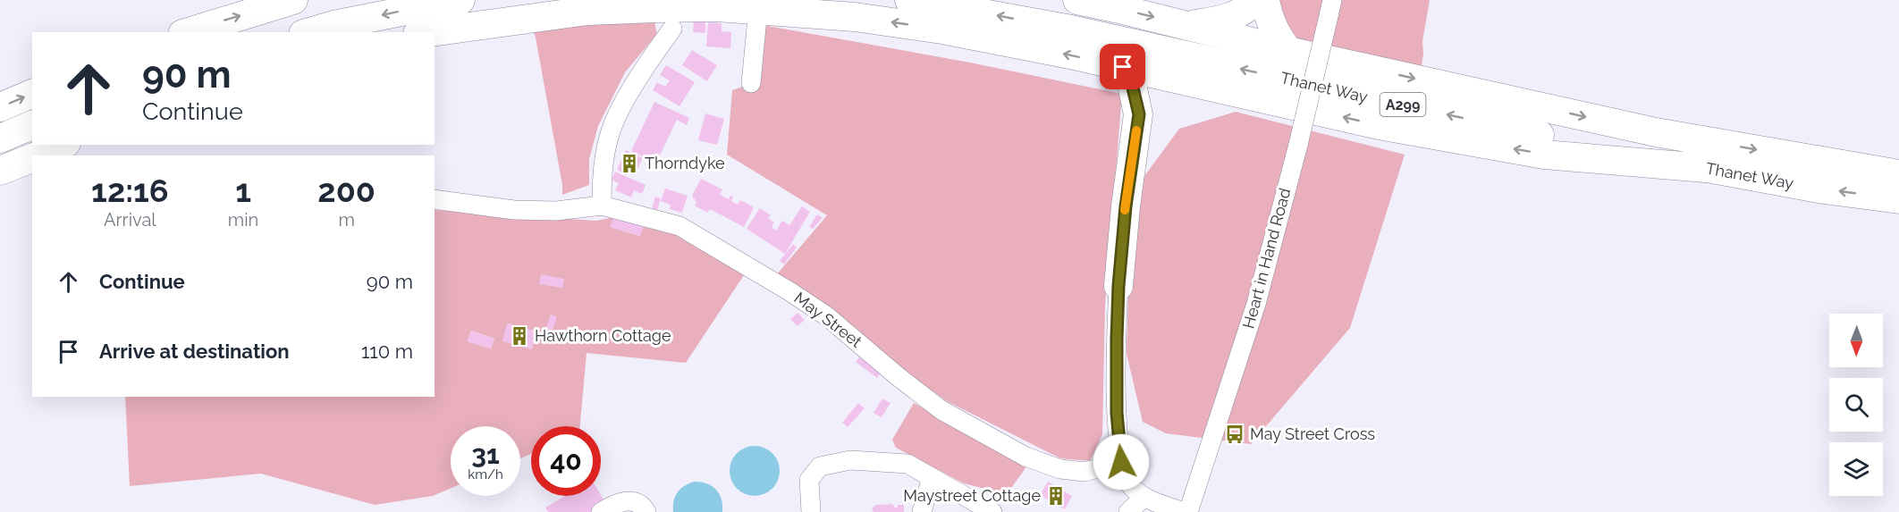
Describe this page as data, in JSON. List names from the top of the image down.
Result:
{
  "streets": {
    "highway": ["Thanet Way", "A299"],
    "street": ["Heart in Hand Road", "May Street"]
  },
  "places": {
    "building": ["Thorndyke", "Hawthorn Cottage", "Maystreet Cottage"],
    "bus stop": ["May Street Cross"]
  },
  "north": "bottom",
  "page": {
    "turn": ["90 m", "Continue"],
    "eta": [
      "12:16",
      "Arrival",
      "1",
      "min",
      "200",
      "m"
    ],
    "list": [
      {
        "name": "Continue",
        "value": "90 m"
      },
      {
        "name": "Arrive at destination",
        "value": "110 m"
      }
    ],
    "speed": "31 km/h",
    "limit": "40"
  }
}
